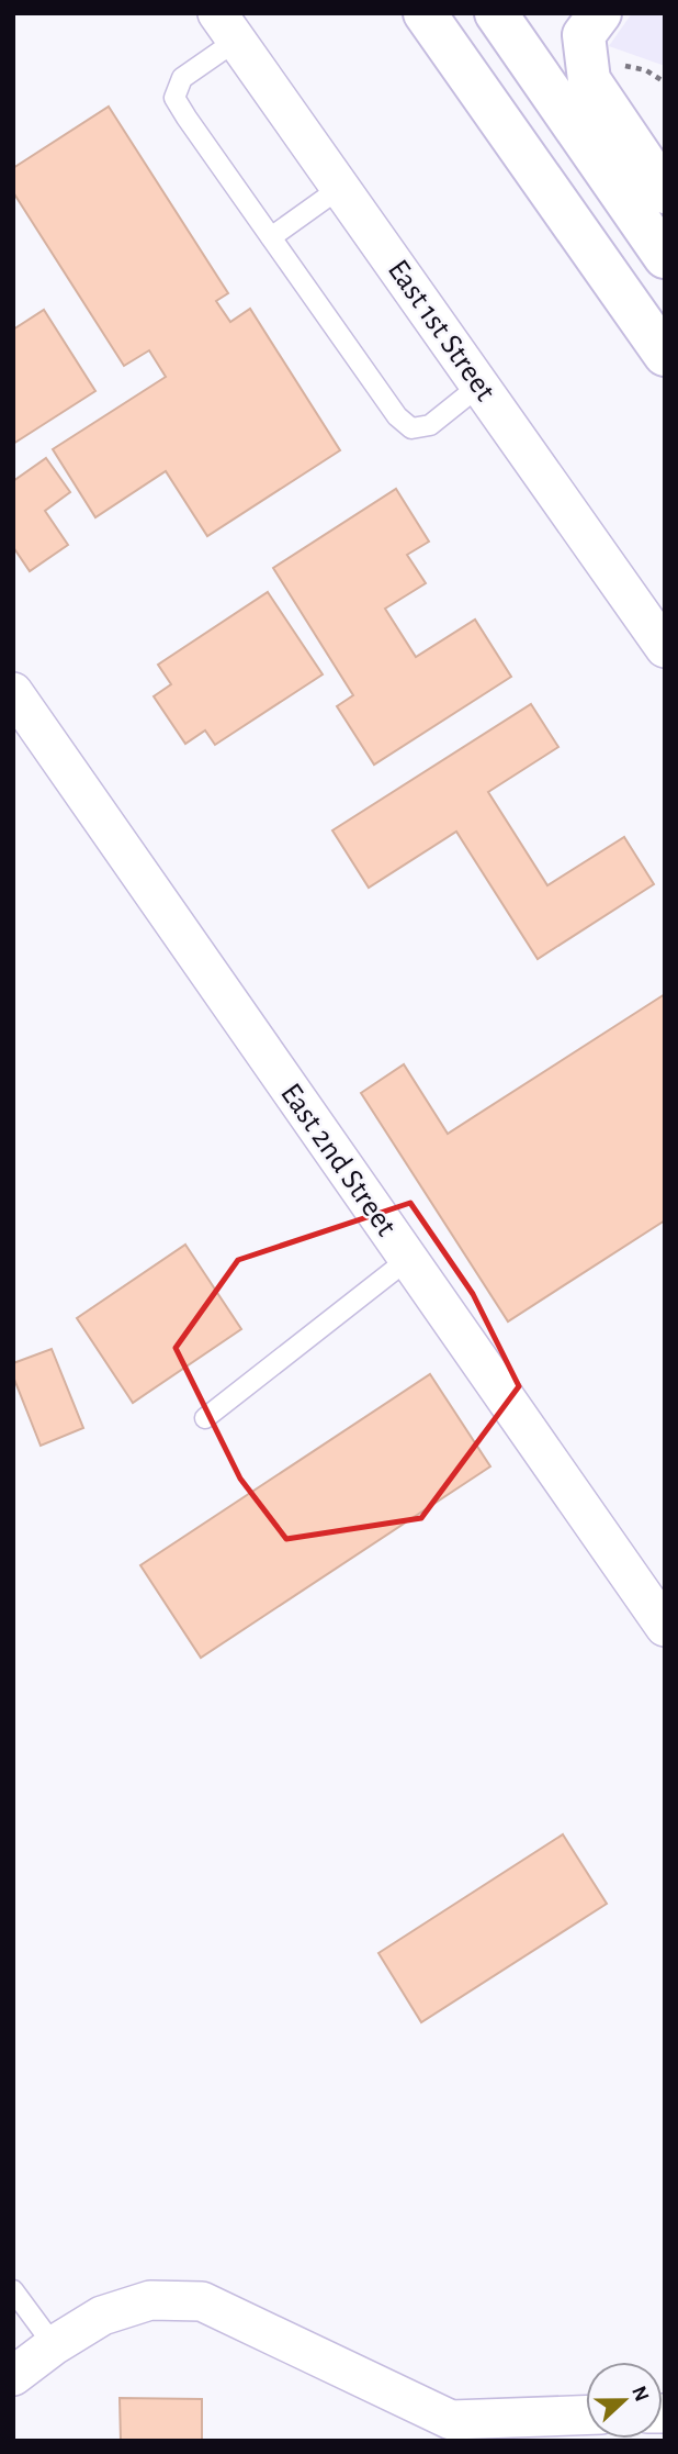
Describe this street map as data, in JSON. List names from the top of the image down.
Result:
{
  "streets": {
    "street": ["East 1st Street", "East 2nd Street"]
  },
  "north": "right"
}
